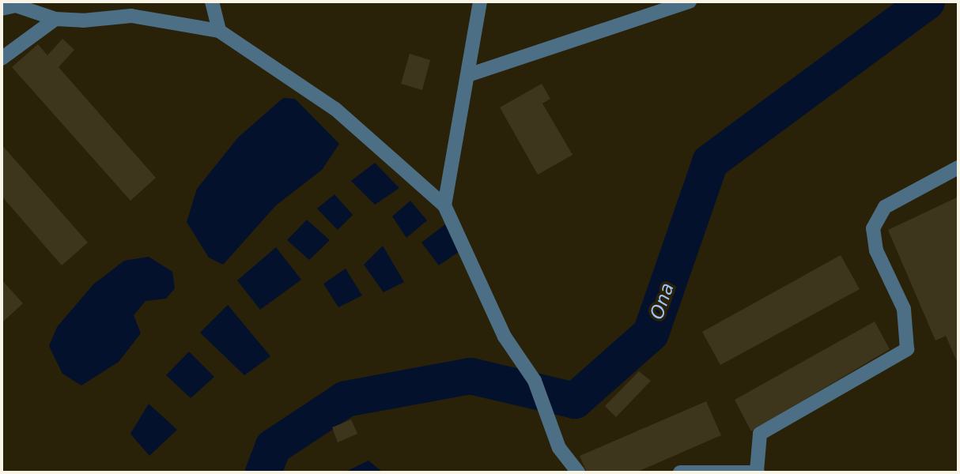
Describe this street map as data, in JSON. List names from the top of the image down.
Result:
{
  "water": ["Ona"]
}
